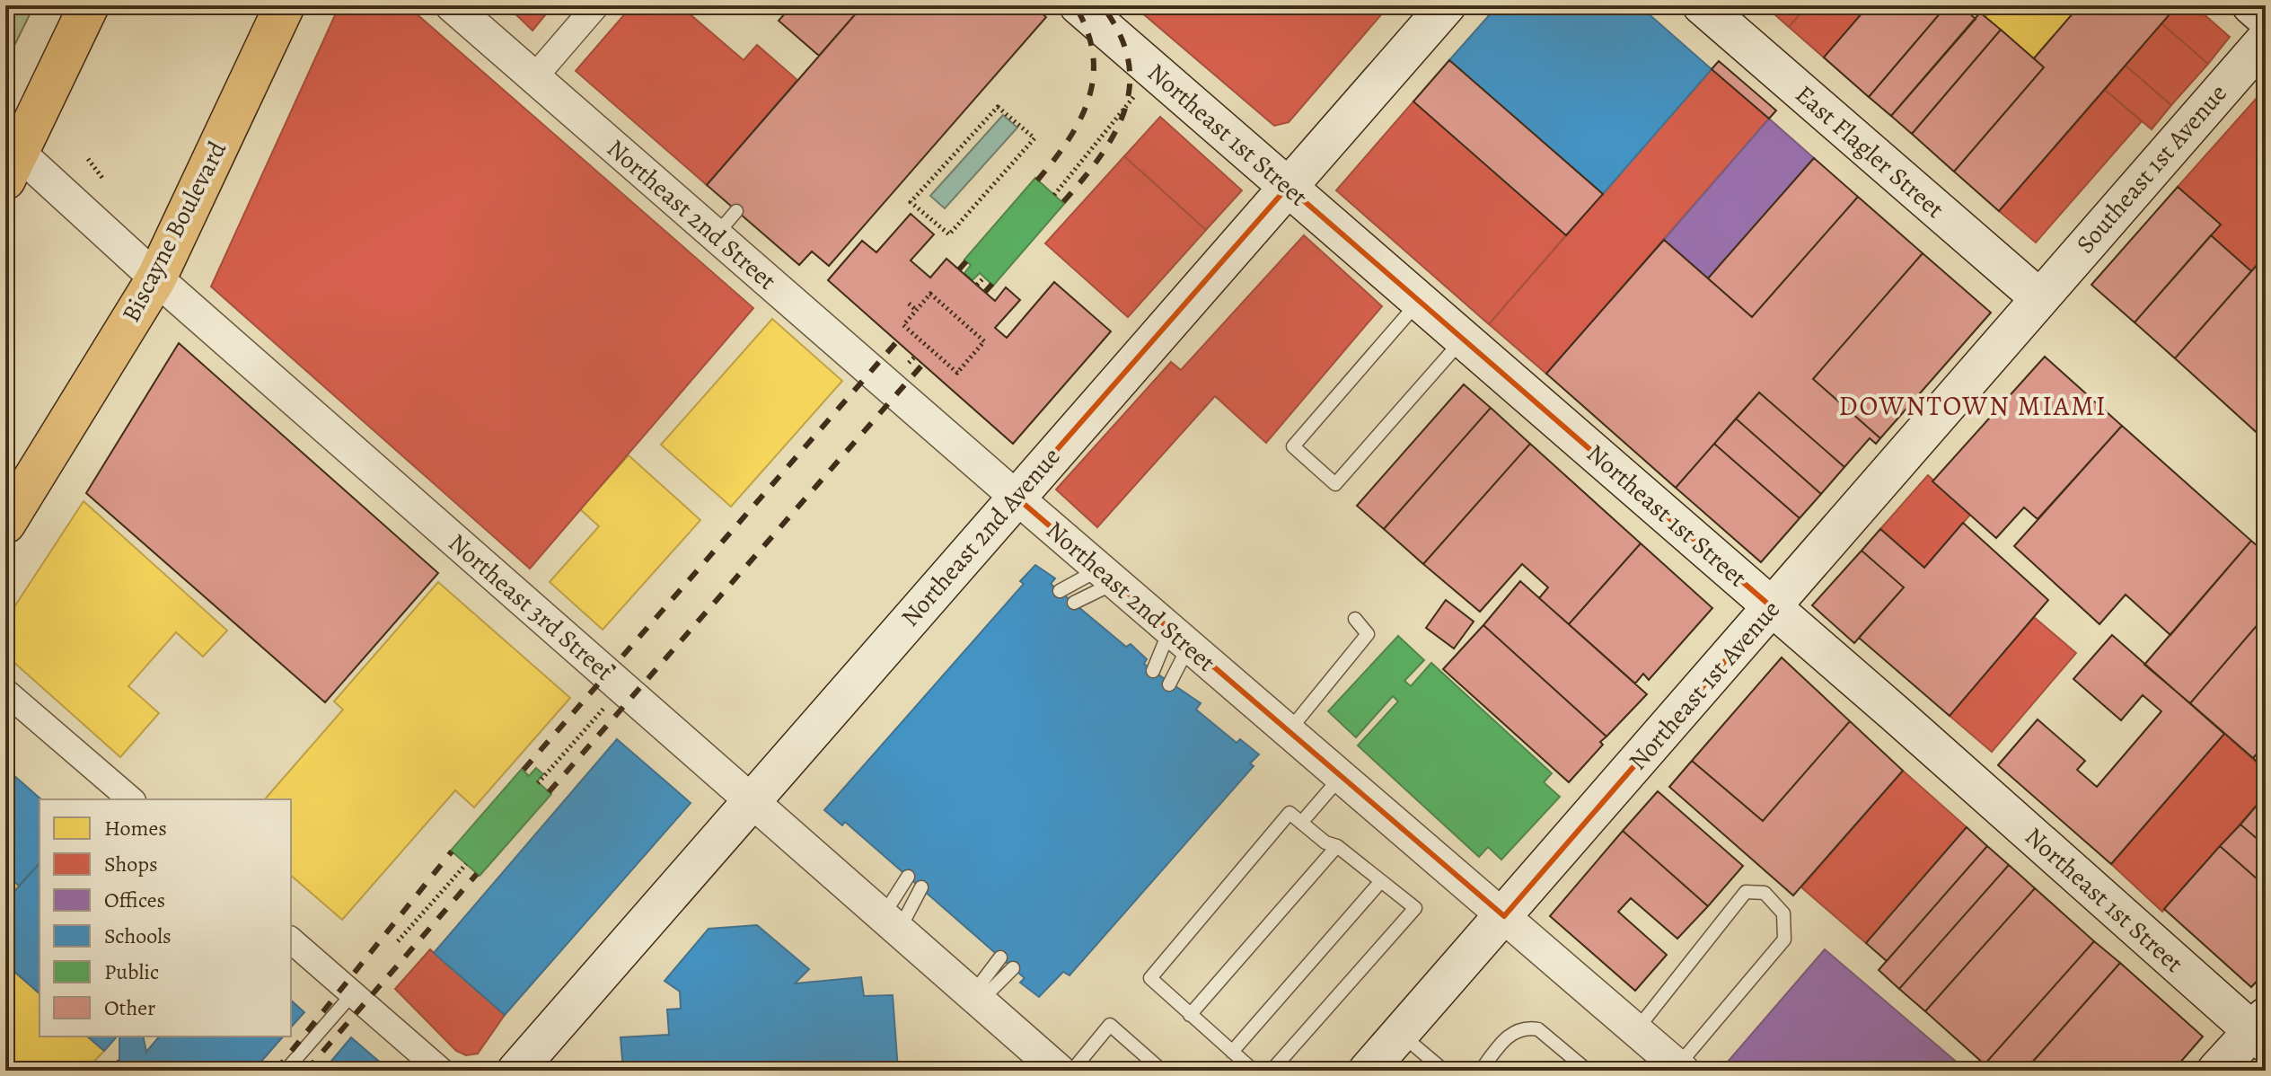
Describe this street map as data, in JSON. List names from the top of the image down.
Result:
{
  "streets": {
    "main road": [
      "Northeast 1st Street",
      "East Flagler Street",
      "Southeast 1st Avenue",
      "Biscayne Boulevard",
      "Northeast 2nd Avenue",
      "Northeast 1st Avenue"
    ],
    "street": ["Northeast 2nd Street", "Northeast 3rd Street"]
  },
  "crossings": [
    ["Northeast 1st Street", "Northeast 2nd Avenue"],
    ["Northeast 1st Street", "Northeast 1st Avenue"],
    ["East Flagler Street", "Southeast 1st Avenue"],
    ["East Flagler Street", "Northeast 1st Avenue"],
    ["Southeast 1st Avenue", "Northeast 1st Avenue"],
    ["Northeast 2nd Street", "Northeast 2nd Avenue"],
    ["Northeast 2nd Street", "Northeast 1st Avenue"],
    ["Biscayne Boulevard", "Northeast 3rd Street"],
    ["Northeast 2nd Avenue", "Northeast 3rd Street"]
  ],
  "districts": ["DOWNTOWN MIAMI"],
  "legend": [
    "Homes",
    "Shops",
    "Offices",
    "Schools",
    "Public",
    "Other"
  ]
}
